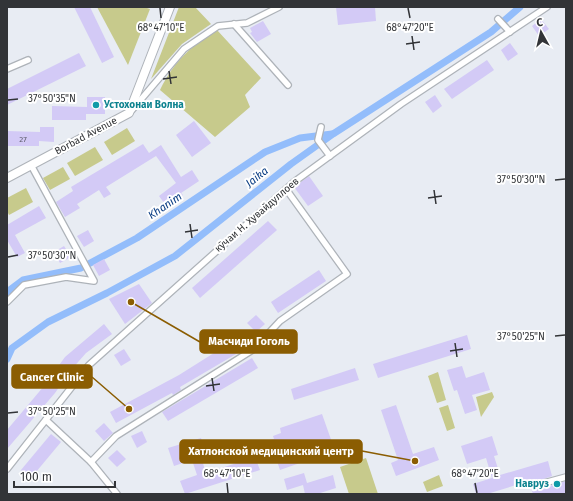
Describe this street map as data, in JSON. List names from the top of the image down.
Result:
{
  "streets": {
    "street": ["Borbad Avenue", "кӯчаи Н. Ҳувайдуллоев"]
  },
  "water": ["Jaika", "Khanim"],
  "places": [
    "Устохонаи Волна",
    "Масчиди Гоголь",
    "Cancer Clinic",
    "Хатлонской медицинский центр",
    "Навруз"
  ],
  "house_numbers": ["27"],
  "scale_bar": "100 m",
  "north": "top",
  "coordinates": [
    "68°47'10\"E",
    "68°47'20\"E",
    "37°50'35\"N",
    "37°50'30\"N",
    "37°50'25\"N"
  ]
}
